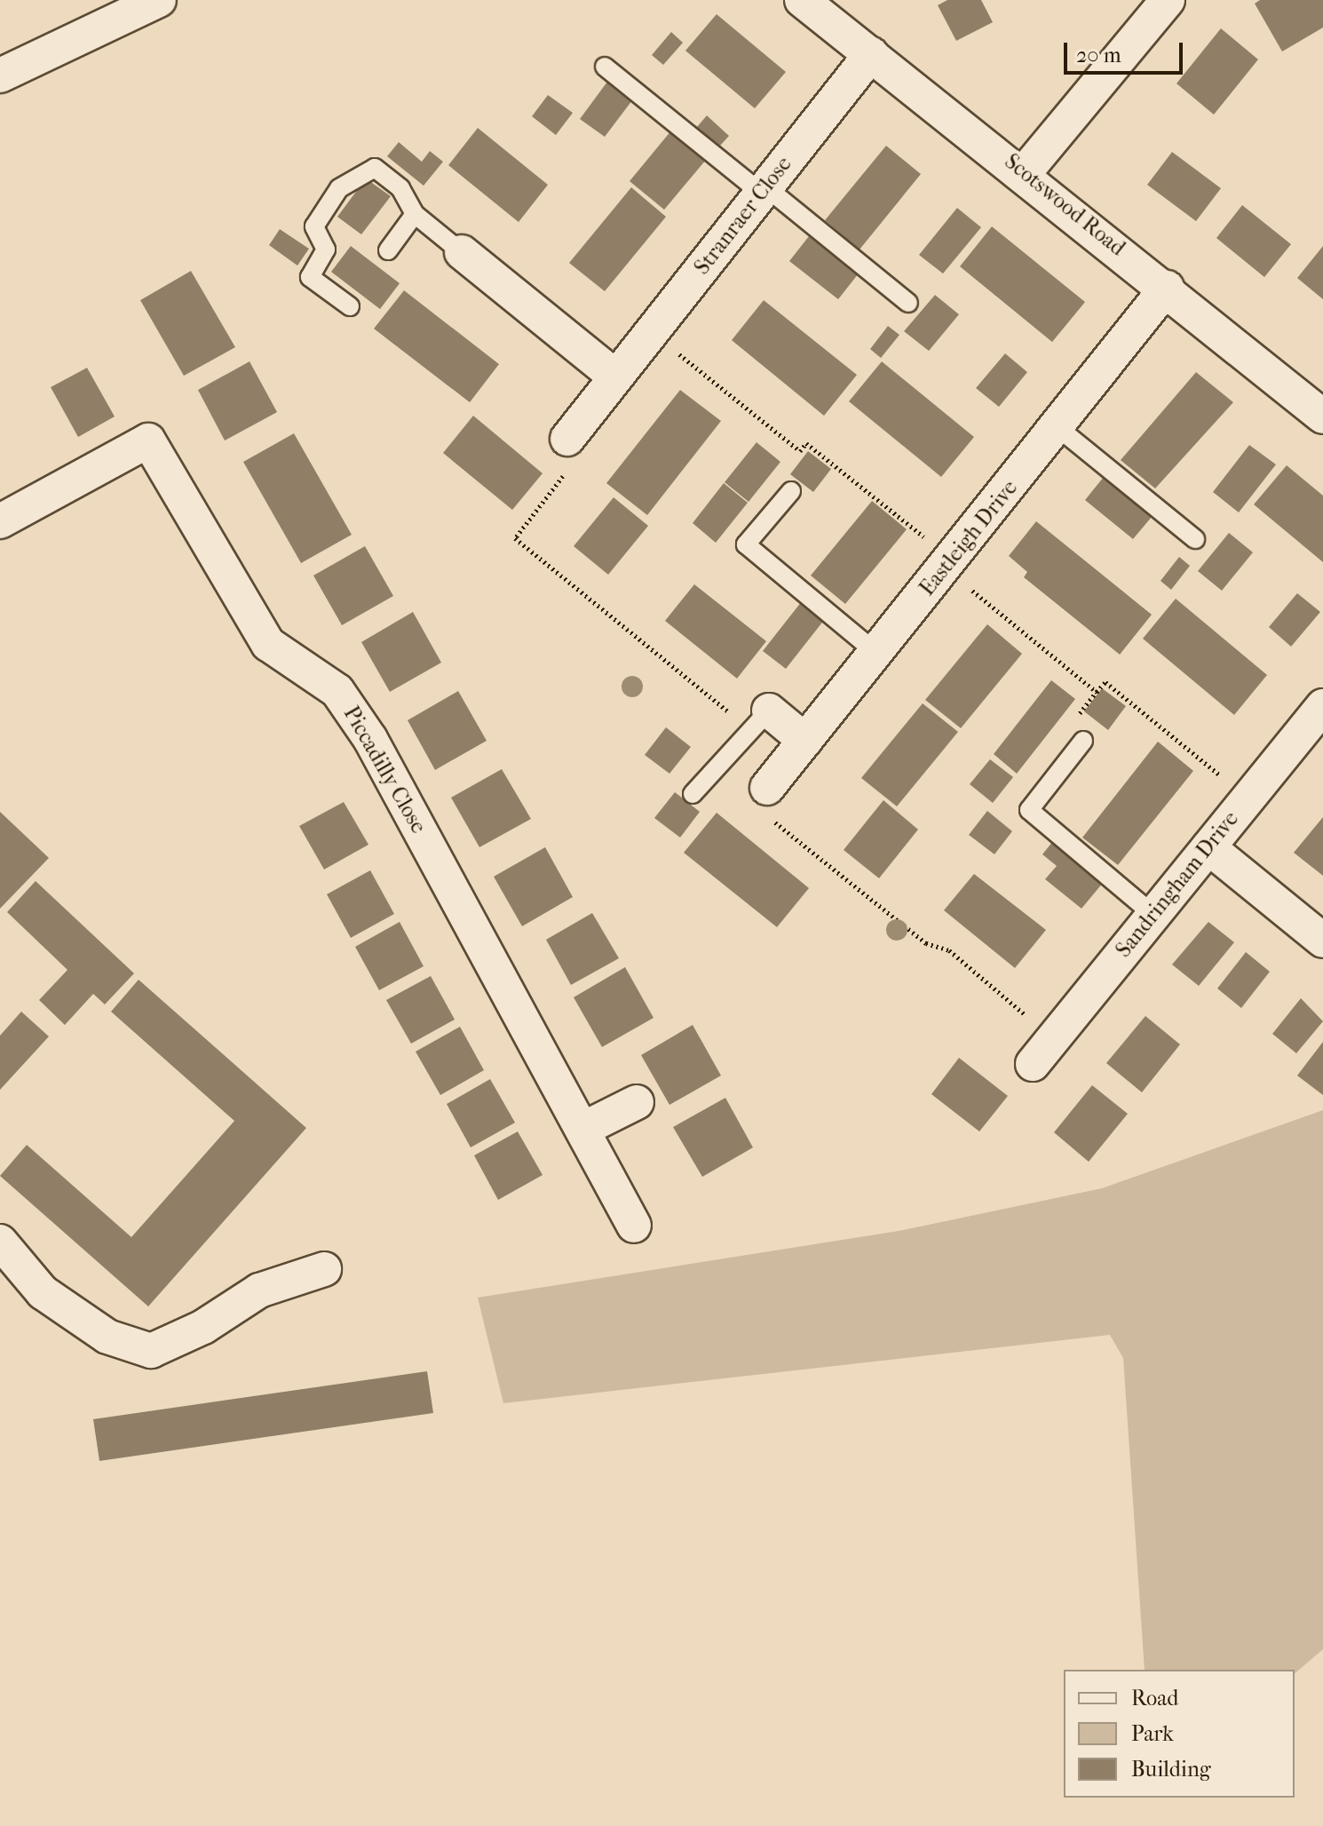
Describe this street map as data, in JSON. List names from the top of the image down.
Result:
{
  "streets": {
    "street": [
      "Scotswood Road",
      "Stranraer Close",
      "Eastleigh Drive",
      "Piccadilly Close",
      "Sandringham Drive"
    ]
  },
  "crossings": [
    ["Scotswood Road", "Stranraer Close"],
    ["Scotswood Road", "Eastleigh Drive"]
  ],
  "legend": ["Road", "Park", "Building"],
  "scale_bar": "20 m"
}
